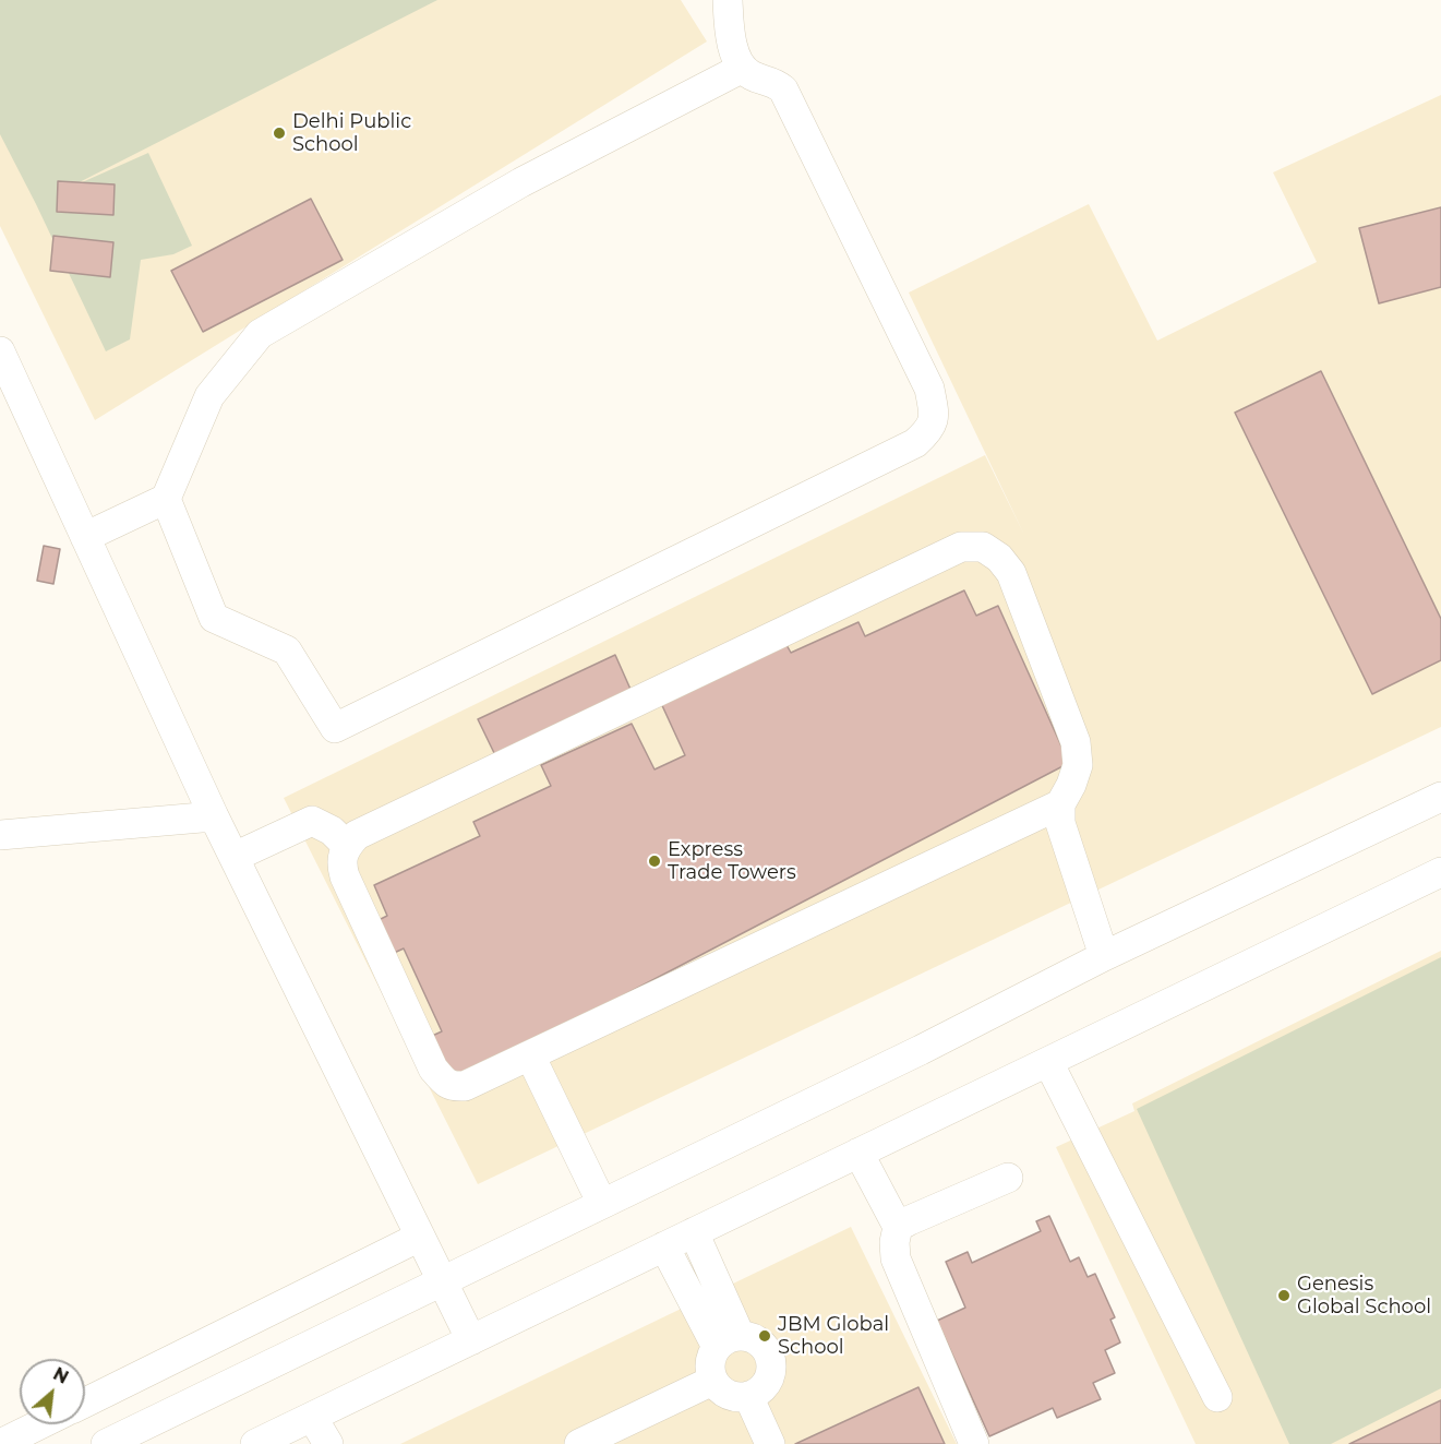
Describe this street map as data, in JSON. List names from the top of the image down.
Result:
{
  "places": [
    "Delhi Public School",
    "Express Trade Towers",
    "Genesis Global School",
    "JBM Global School"
  ],
  "north": "top right"
}
